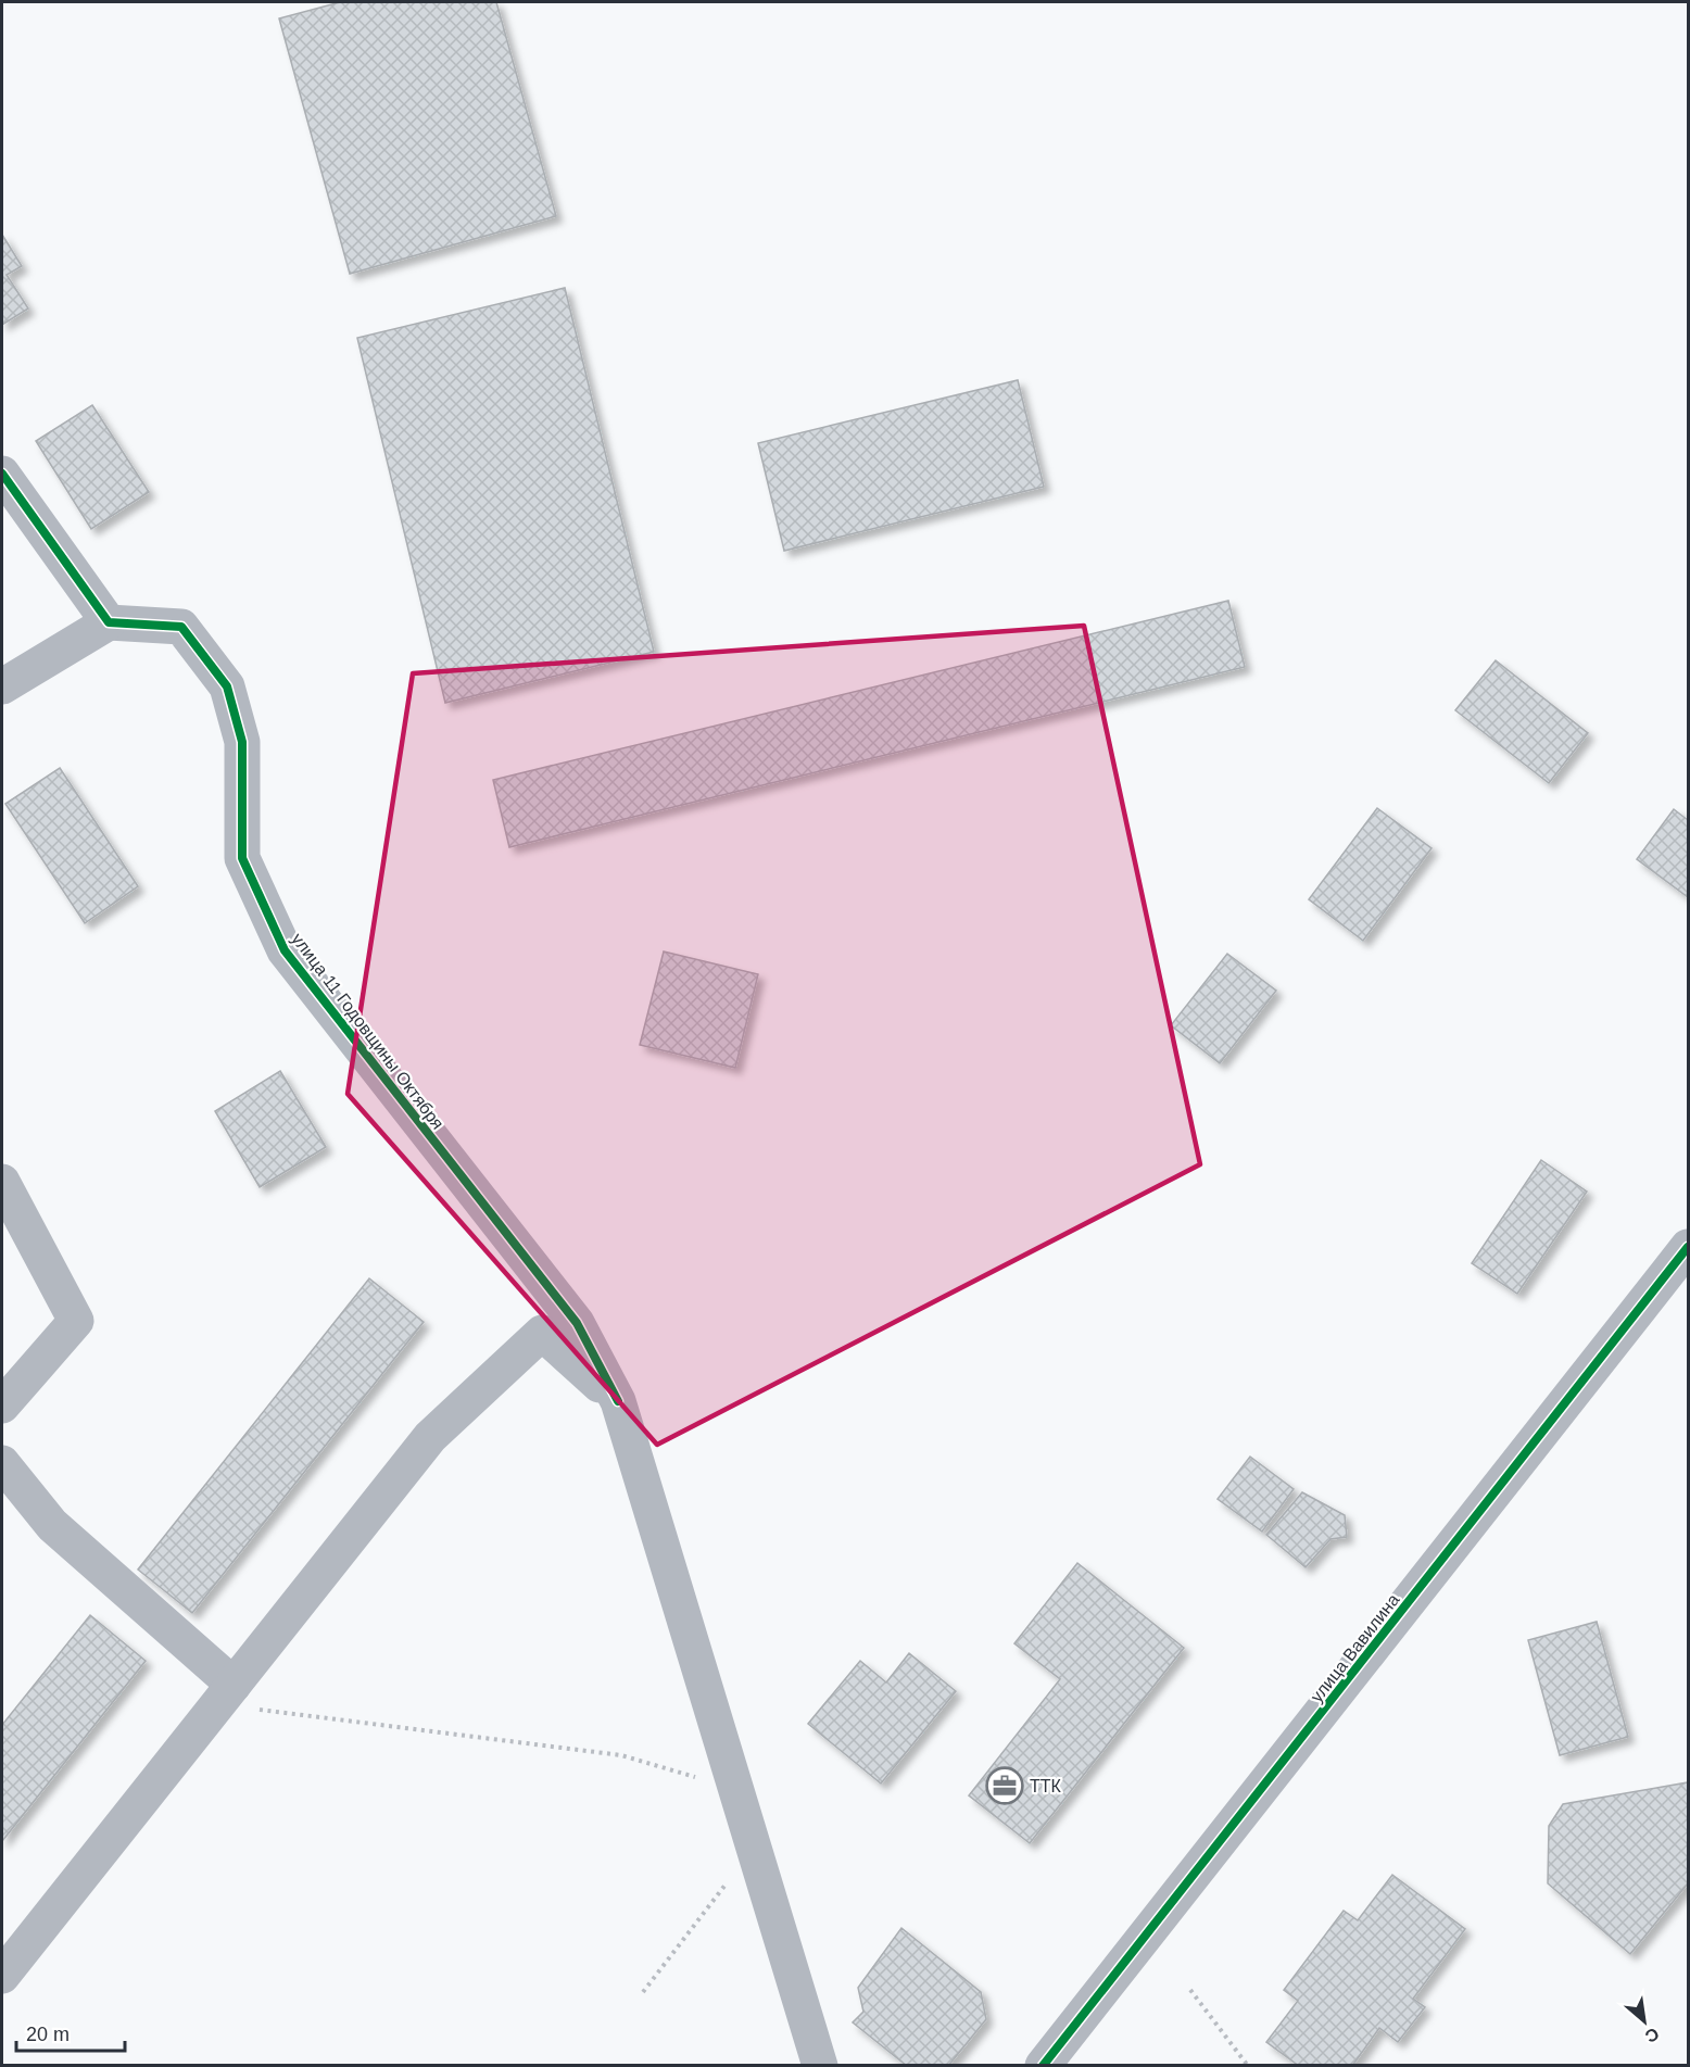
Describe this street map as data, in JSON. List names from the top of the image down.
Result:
{
  "streets": {
    "street": ["улица 11 Годовщины Октября", "улица Вавилина"]
  },
  "places": {
    "office": ["ТТК"]
  },
  "scale_bar": "20 m",
  "north": "bottom right"
}
